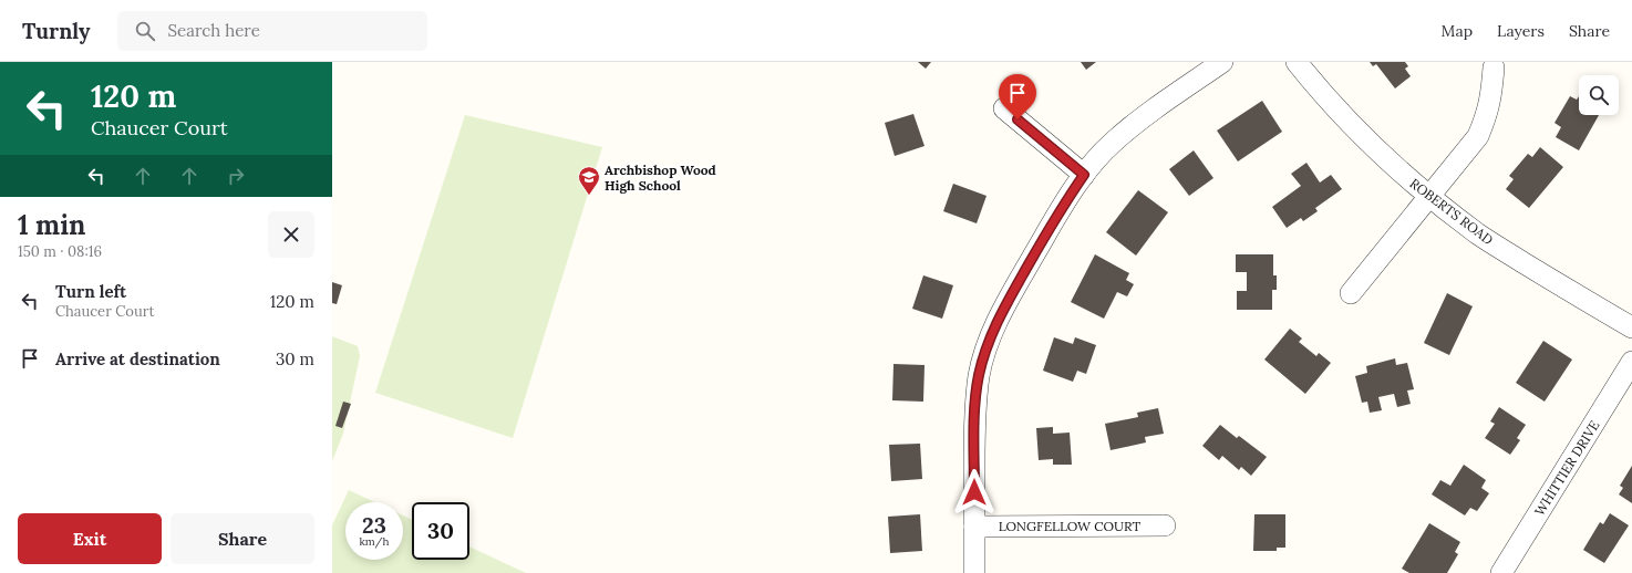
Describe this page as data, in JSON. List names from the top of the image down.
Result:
{
  "streets": {
    "street": ["ROBERTS ROAD", "WHITTIER DRIVE", "LONGFELLOW COURT"]
  },
  "places": {
    "school or university": ["Archbishop Wood High School"]
  },
  "page": {
    "header": "Turnly",
    "search": "Search here",
    "nav": ["Map", "Layers", "Share"],
    "turn": ["120 m", "Chaucer Court"],
    "heading": ["1 min", "150 m · 08:16"],
    "list": [
      {
        "name": "Turn left",
        "note": "Chaucer Court",
        "value": "120 m"
      },
      {
        "name": "Arrive at destination",
        "value": "30 m"
      }
    ],
    "speed": "23 km/h",
    "limit": "30",
    "buttons": ["Exit", "Share"]
  }
}
